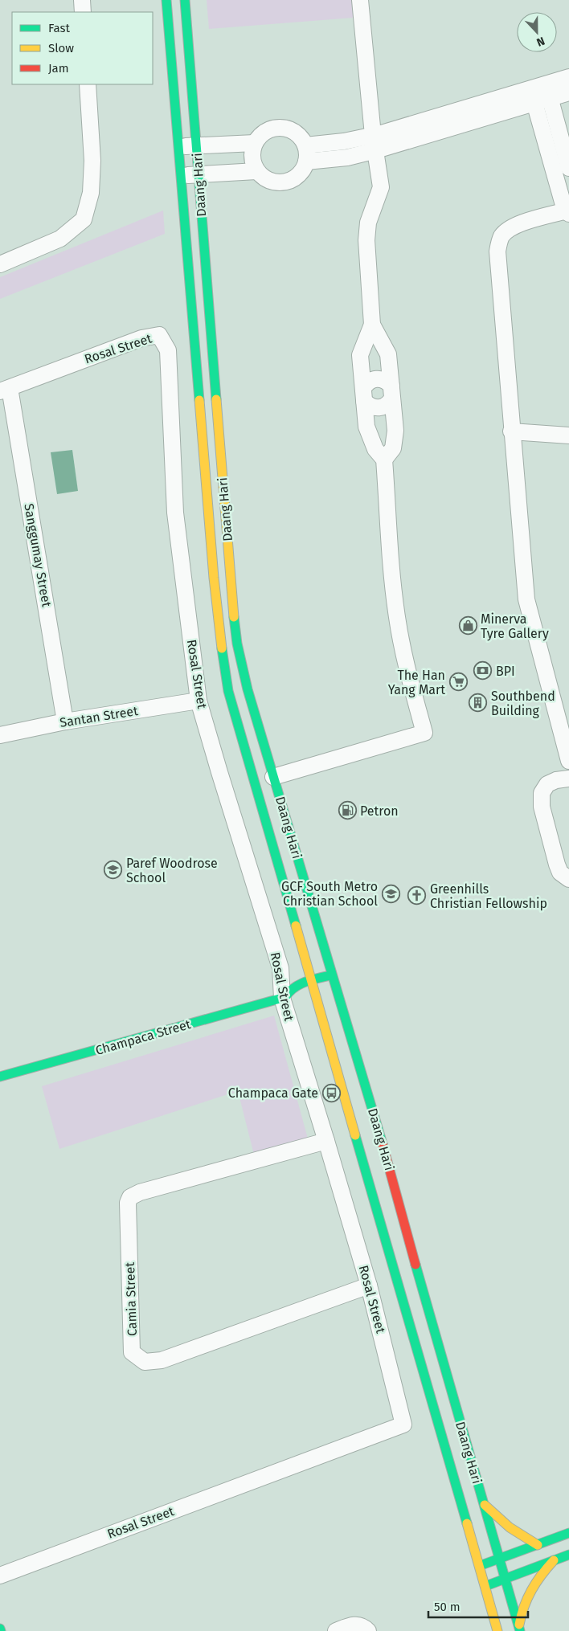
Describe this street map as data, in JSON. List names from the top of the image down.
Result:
{
  "streets": {
    "main road": ["Daang Hari", "Champaca Street"],
    "street": [
      "Rosal Street",
      "Sanggumay Street",
      "Santan Street",
      "Camia Street"
    ]
  },
  "crossings": [
    ["Rosal Street", "Sanggumay Street"],
    ["Rosal Street", "Santan Street"],
    ["Rosal Street", "Champaca Street"],
    ["Rosal Street", "Camia Street"],
    ["Sanggumay Street", "Santan Street"]
  ],
  "places": {
    "shop": ["Minerva Tyre Gallery"],
    "bank": ["BPI"],
    "supermarket": ["The Han Yang Mart"],
    "building": ["Southbend Building"],
    "fuel station": ["Petron"],
    "school or university": ["Paref Woodrose School", "GCF South Metro Christian School"],
    "church": ["Greenhills Christian Fellowship"],
    "bus stop": ["Champaca Gate"]
  },
  "legend": ["Fast", "Slow", "Jam"],
  "scale_bar": "50 m",
  "north": "bottom"
}
